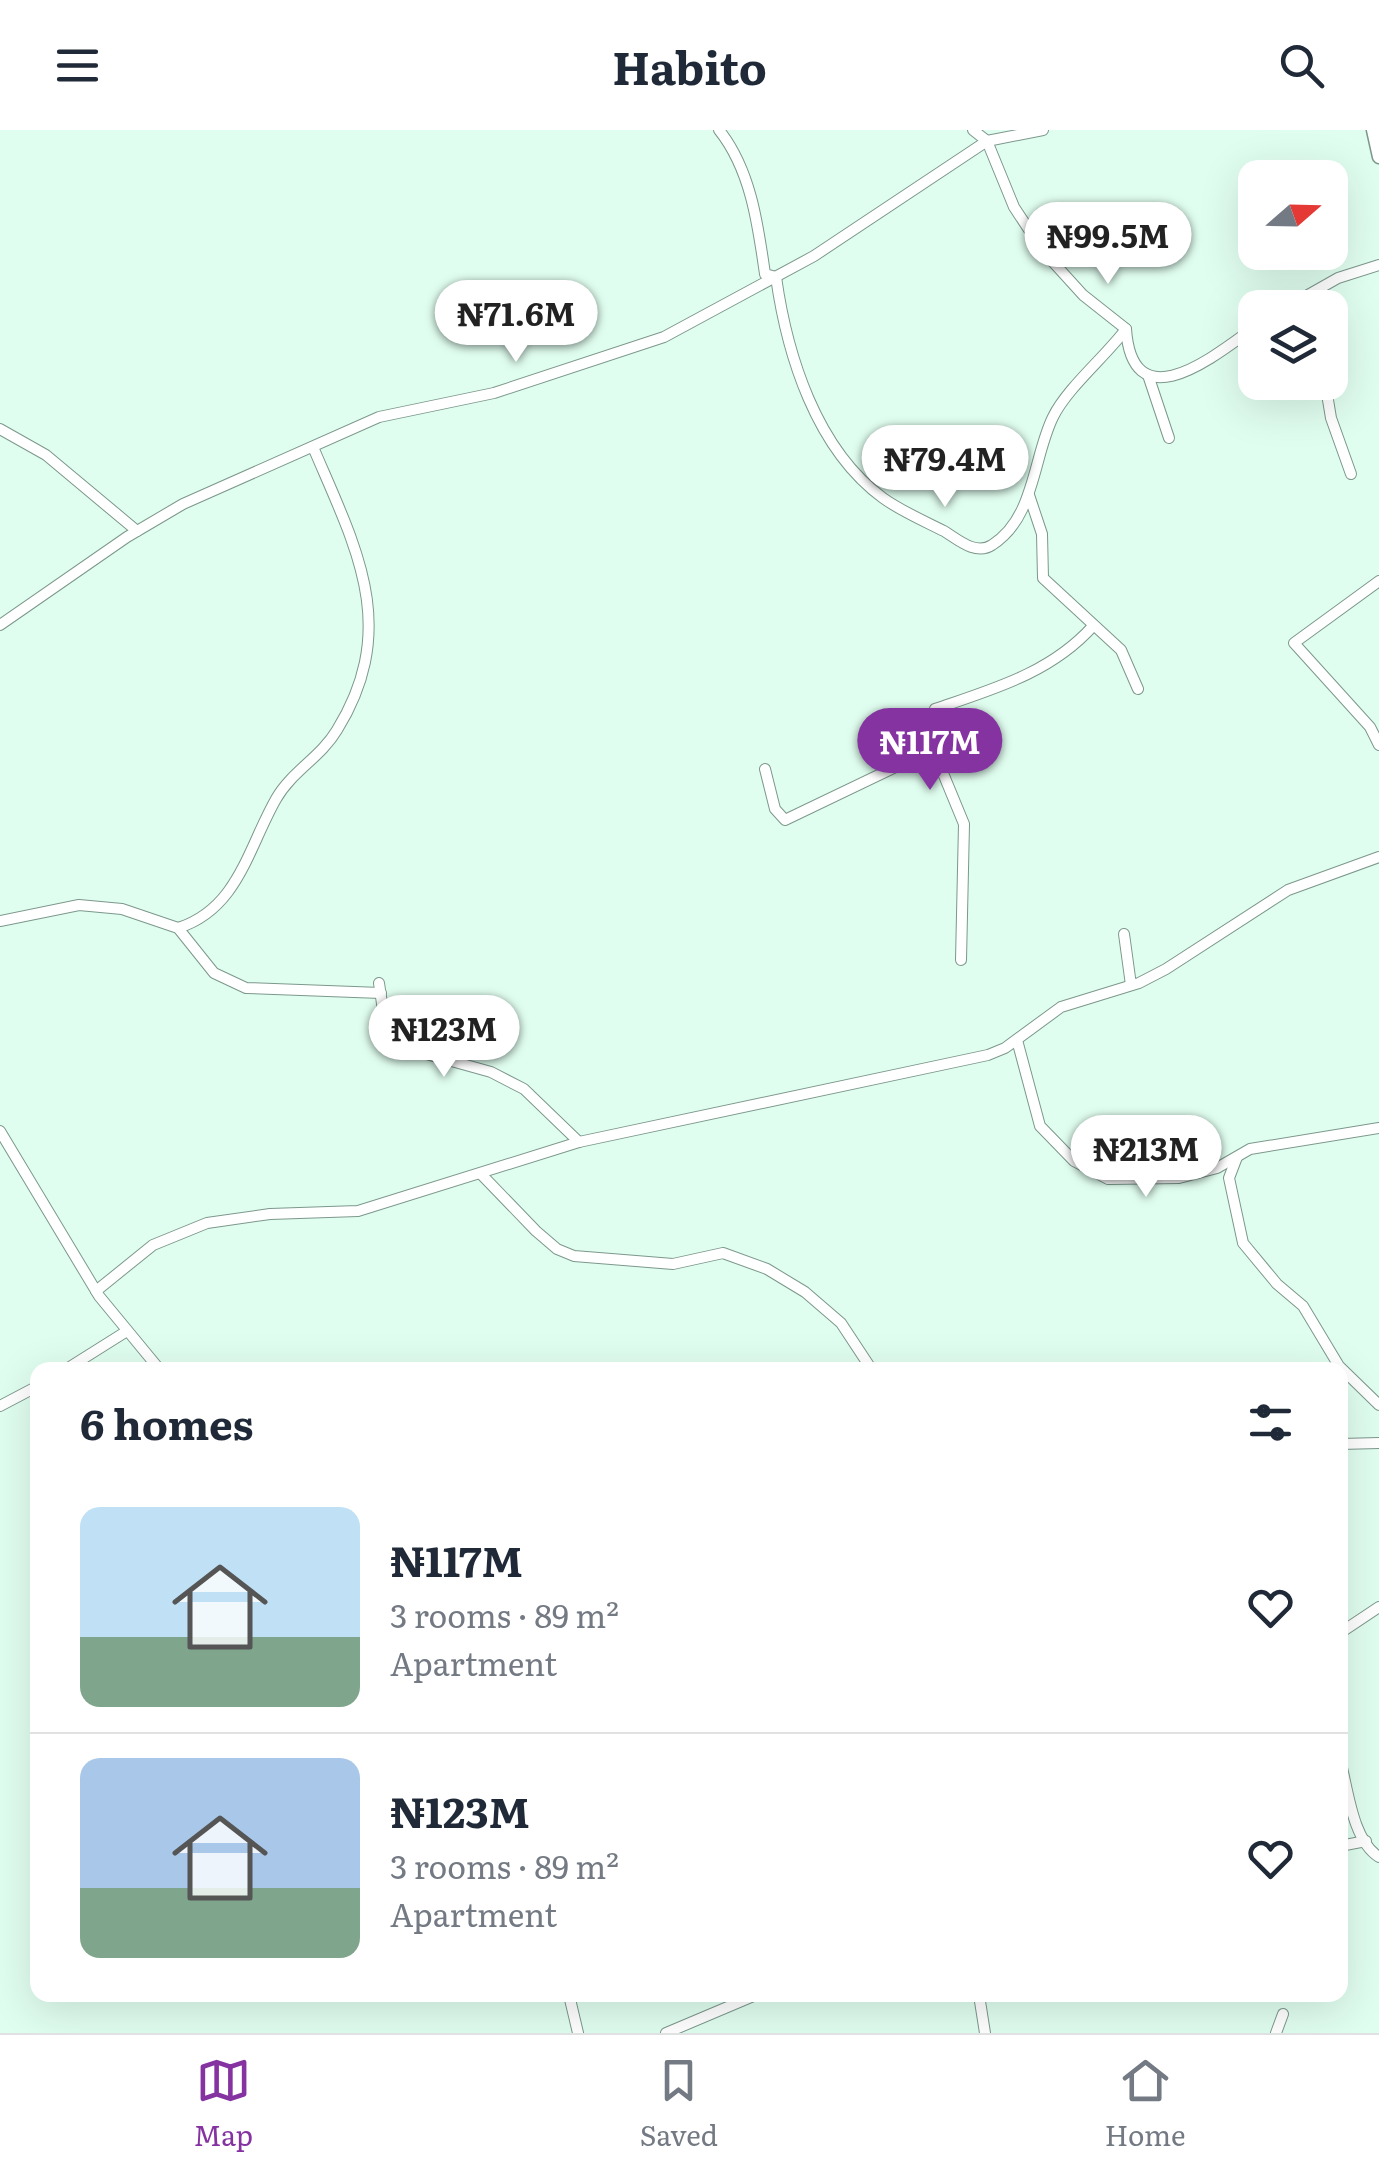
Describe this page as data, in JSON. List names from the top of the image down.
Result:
{
  "north": "right",
  "page": {
    "header": "Habito",
    "price": [
      "₦99.5M",
      "₦71.6M",
      "₦79.4M",
      "₦117M",
      "₦123M",
      "₦213M"
    ],
    "heading": "6 homes",
    "list": [
      {
        "name": "₦117M",
        "note": "3 rooms · 89 m² · Apartment"
      },
      {
        "name": "₦123M",
        "note": "3 rooms · 89 m² · Apartment"
      }
    ],
    "tabs": ["Map", "Saved", "Home"]
  }
}
